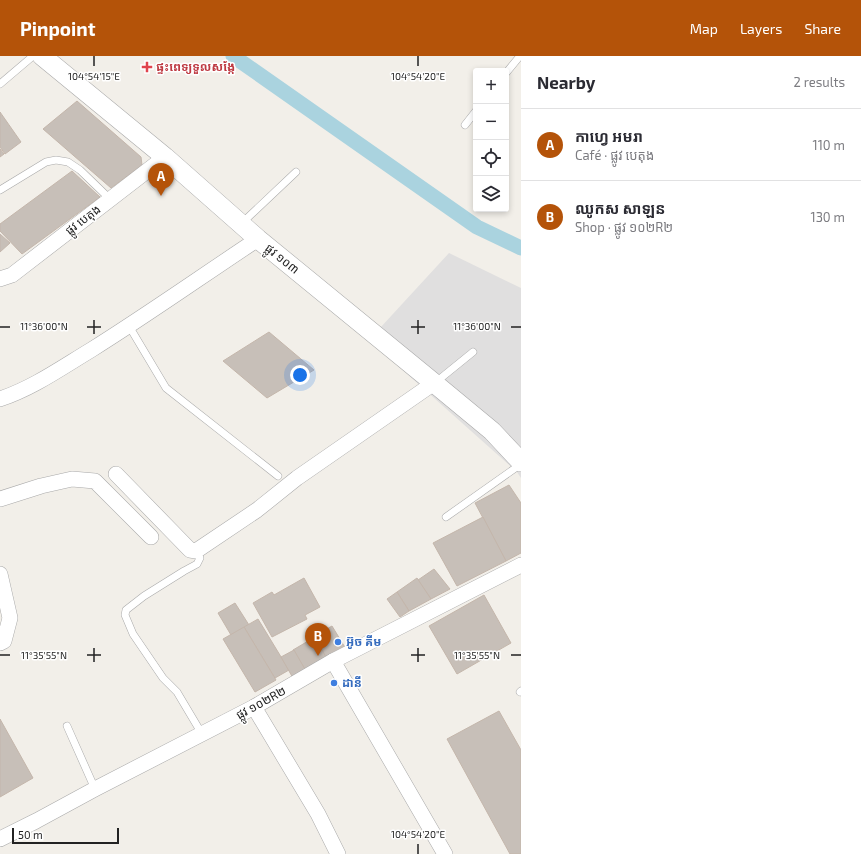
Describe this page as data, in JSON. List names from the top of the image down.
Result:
{
  "streets": {
    "street": ["ផ្លូវ បេតុង", "ផ្លូវ ១០៣", "ផ្លូវ ១០២R២"]
  },
  "crossings": [
    ["ផ្លូវ បេតុង", "ផ្លូវ ១០៣"]
  ],
  "places": {
    "health": ["ផ្ទះពេទ្យទួលសង្កែ"],
    "other": ["អ៊ូច គីម", "ដានី"]
  },
  "scale_bar": "50 m",
  "page": {
    "header": "Pinpoint",
    "nav": ["Map", "Layers", "Share"],
    "heading": ["Nearby", "2 results"],
    "map_buttons": ["+", "−"],
    "list": [
      {
        "mark": "A",
        "name": "កាហ្វេ អមរា",
        "note": "Café · ផ្លូវ បេតុង",
        "value": "110 m"
      },
      {
        "mark": "B",
        "name": "ឈូកស សាឡន",
        "note": "Shop · ផ្លូវ ១០២R២",
        "value": "130 m"
      }
    ],
    "pins": ["A", "B"],
    "scale": "50 m"
  },
  "coordinates": [
    "104°54'15\"E",
    "104°54'20\"E",
    "11°36'00\"N",
    "11°35'55\"N"
  ]
}
